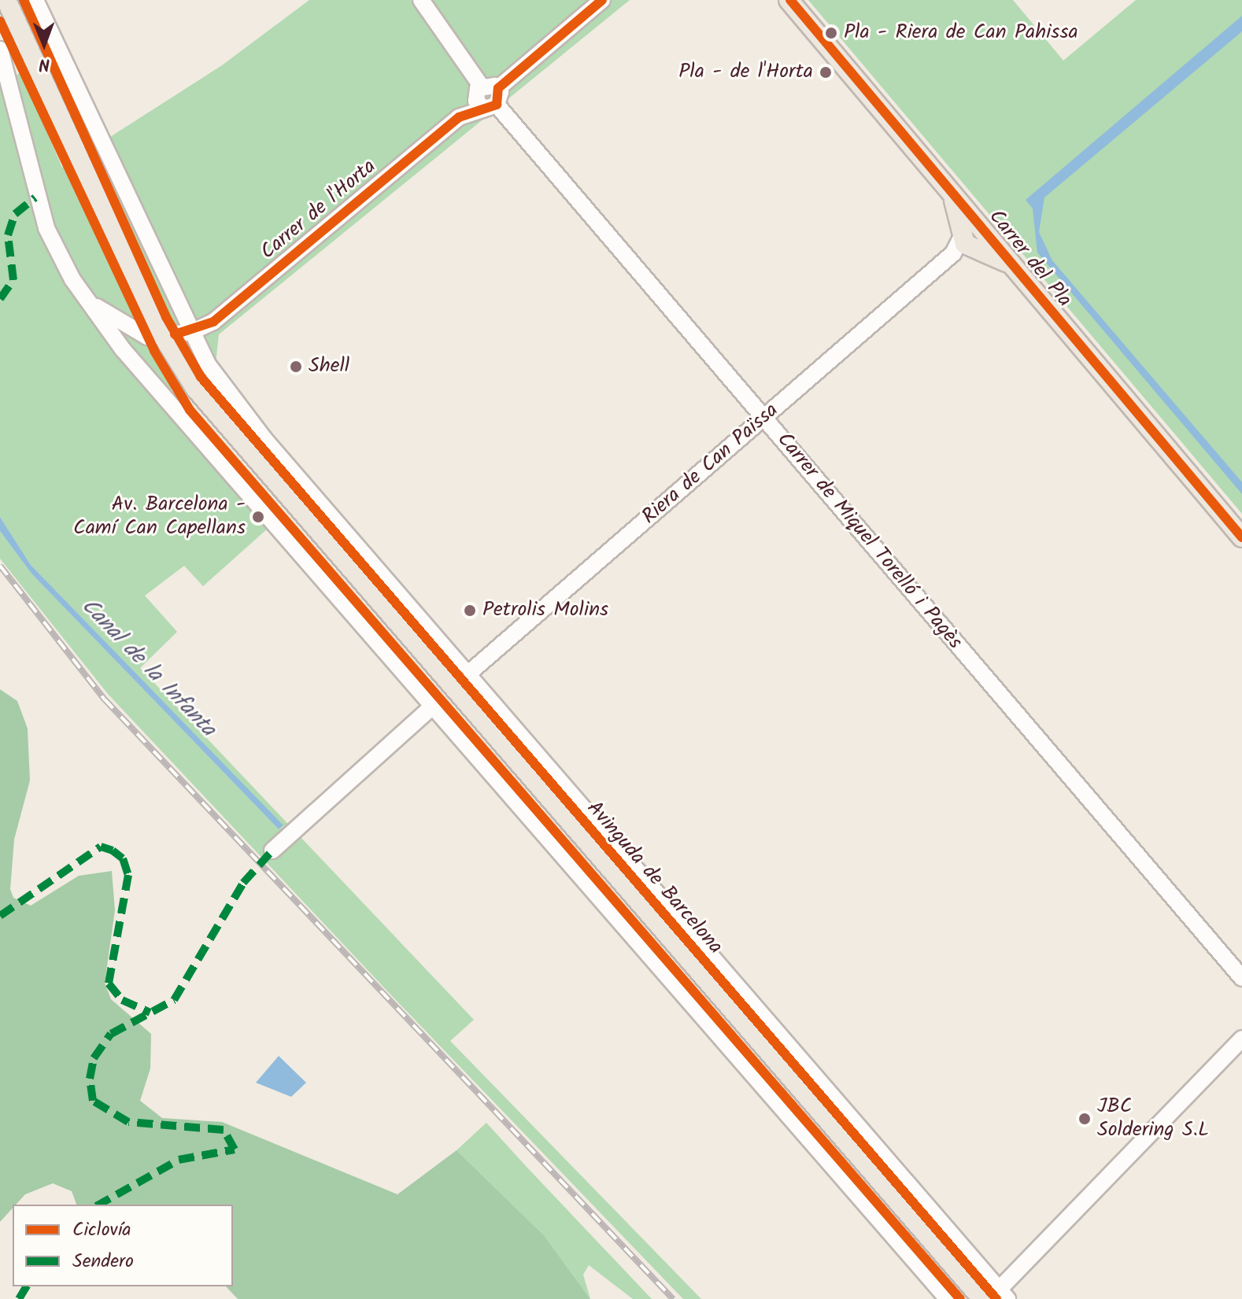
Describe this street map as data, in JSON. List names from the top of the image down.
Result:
{
  "streets": {
    "main road": ["Carrer del Pla", "Avinguda de Barcelona"],
    "street": ["Carrer de l'Horta", "Riera de Can Païssa", "Carrer de Miquel Torelló i Pagès"]
  },
  "crossings": [
    ["Carrer de l'Horta", "Carrer de Miquel Torelló i Pagès"],
    ["Carrer de l'Horta", "Avinguda de Barcelona"],
    ["Carrer del Pla", "Riera de Can Païssa"],
    ["Riera de Can Païssa", "Carrer de Miquel Torelló i Pagès"],
    ["Riera de Can Païssa", "Avinguda de Barcelona"]
  ],
  "water": ["Canal de la Infanta"],
  "places": [
    "Pla - Riera de Can Pahissa",
    "Pla - de l'Horta",
    "Shell",
    "Av. Barcelona - Camí Can Capellans",
    "Petrolis Molins",
    "JBC Soldering S.L"
  ],
  "legend": ["Ciclovía", "Sendero"],
  "north": "bottom"
}
